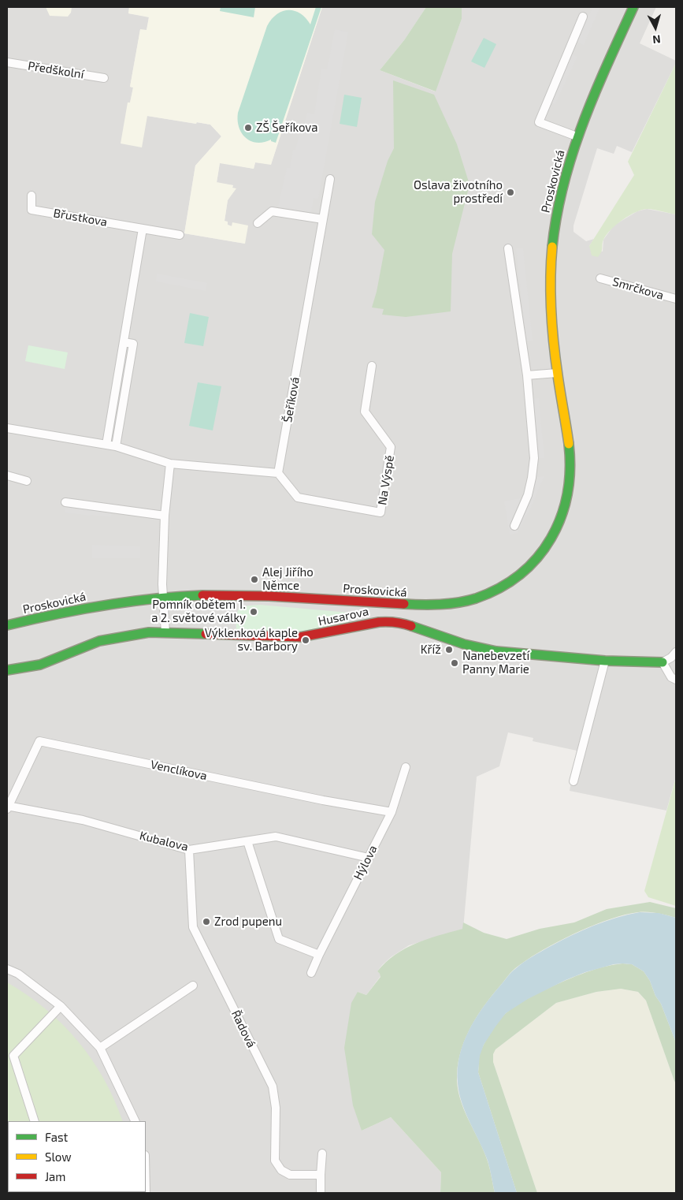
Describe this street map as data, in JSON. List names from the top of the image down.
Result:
{
  "streets": {
    "street": [
      "Předškolní",
      "Proskovická",
      "Břustkova",
      "Smrčkova",
      "Šeříková",
      "Na Výspě",
      "Husarova",
      "Venclíkova",
      "Kubalova",
      "Hýlova",
      "Řadová"
    ]
  },
  "crossings": [
    ["Šeříková", "Na Výspě"],
    ["Venclíkova", "Kubalova"],
    ["Venclíkova", "Hýlova"],
    ["Kubalova", "Hýlova"],
    ["Kubalova", "Řadová"]
  ],
  "places": [
    "ZŠ Šeříkova",
    "Oslava životního prostředí",
    "Alej Jiřího Němce",
    "Pomník obětem 1. a 2. světové války",
    "Výklenková kaple sv. Barbory",
    "Kříž",
    "Nanebevzetí Panny Marie",
    "Zrod pupenu"
  ],
  "legend": ["Fast", "Slow", "Jam"],
  "north": "bottom"
}
